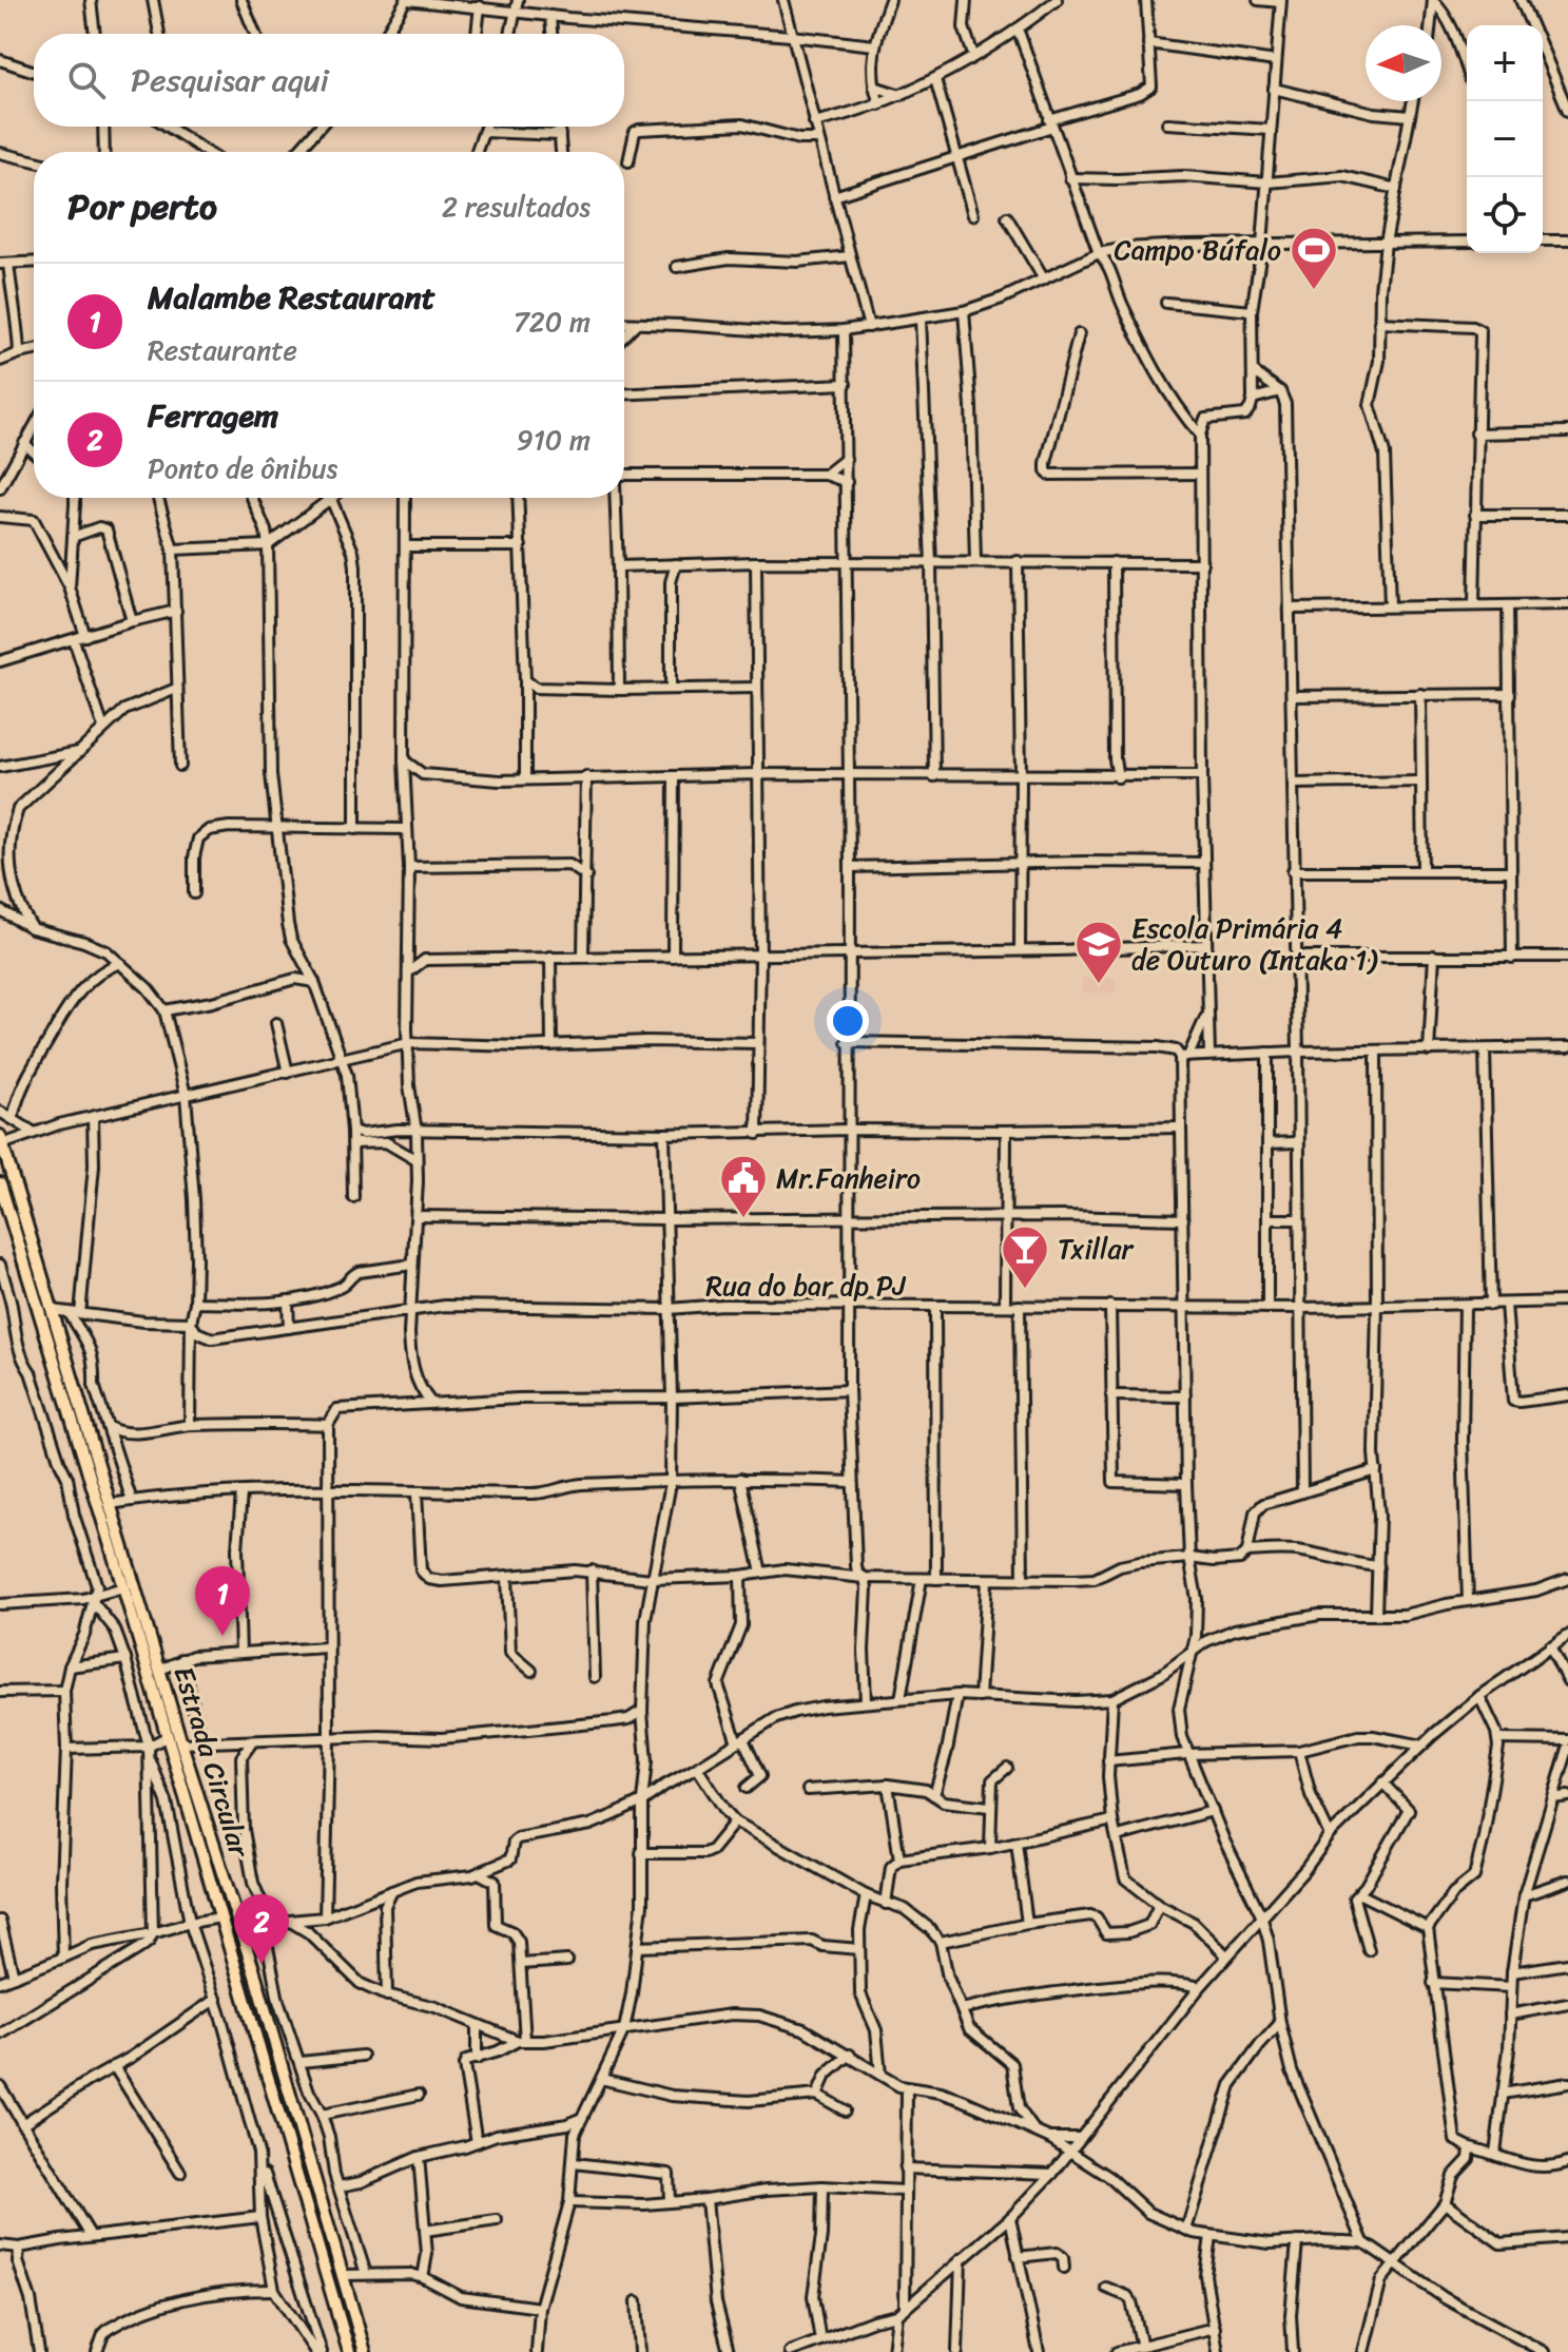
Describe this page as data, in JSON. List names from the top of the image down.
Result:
{
  "streets": {
    "main road": ["Estrada Circular"],
    "street": ["Rua do bar dp PJ"]
  },
  "crossings": [
    ["Rua do bar dp PJ", "Estrada Circular"]
  ],
  "places": {
    "sports": ["Campo Búfalo"],
    "school or university": ["Escola Primária 4 de Outuro (Intaka 1)"],
    "public building": ["Mr.Fanheiro"],
    "bar": ["Txillar"]
  },
  "north": "left",
  "page": {
    "map_buttons": ["+", "−"],
    "search": "Pesquisar aqui",
    "heading": ["Por perto", "2 resultados"],
    "list": [
      {
        "mark": "1",
        "name": "Malambe Restaurant",
        "note": "Restaurante",
        "value": "720 m"
      },
      {
        "mark": "2",
        "name": "Ferragem",
        "note": "Ponto de ônibus",
        "value": "910 m"
      }
    ],
    "pins": ["1", "2"]
  }
}
